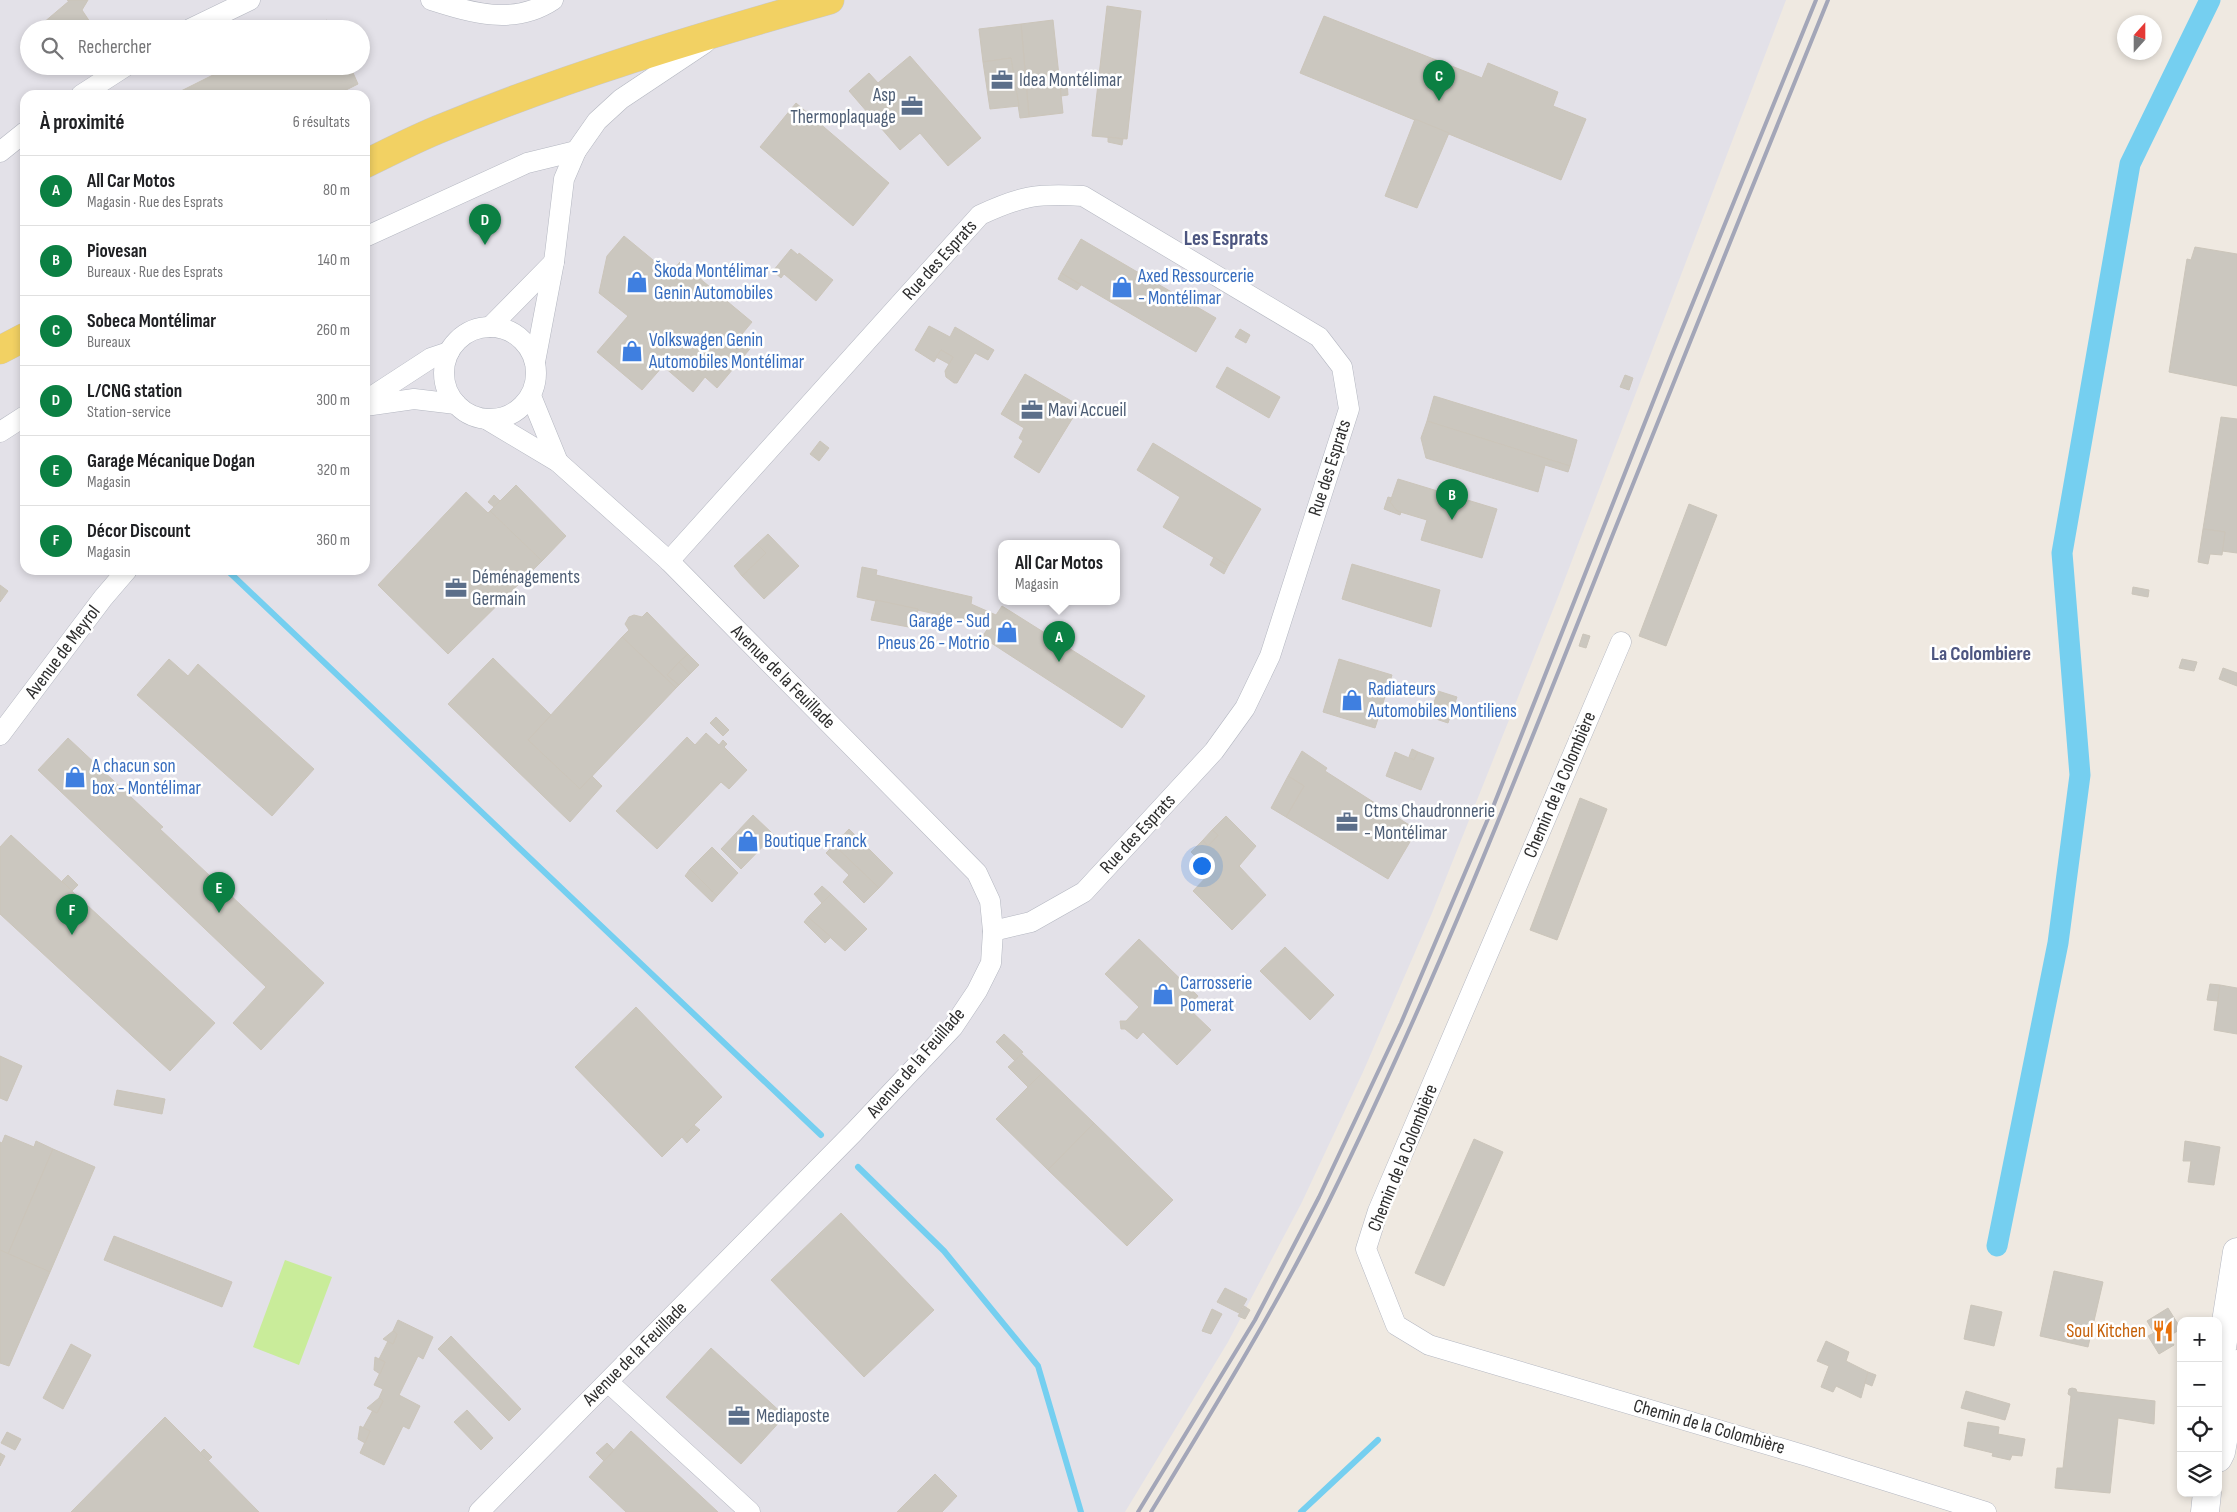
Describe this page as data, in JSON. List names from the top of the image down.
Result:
{
  "streets": {
    "street": [
      "Rue des Esprats",
      "Avenue de Meyrol",
      "Avenue de la Feuillade",
      "Chemin de la Colombière"
    ]
  },
  "crossings": [
    ["Rue des Esprats", "Avenue de la Feuillade"]
  ],
  "districts": ["Les Esprats", "La Colombiere"],
  "places": {
    "office": [
      "Idea Montélimar",
      "Asp Thermoplaquage",
      "Mavi Accueil",
      "Déménagements Germain",
      "Ctms Chaudronnerie - Montélimar",
      "Mediaposte"
    ],
    "shop": [
      "Škoda Montélimar - Genin Automobiles",
      "Axed Ressourcerie - Montélimar",
      "Volkswagen Genin Automobiles Montélimar",
      "Garage - Sud Pneus 26 - Motrio",
      "Radiateurs Automobiles Montiliens",
      "A chacun son box - Montélimar",
      "Boutique Franck",
      "Carrosserie Pomerat"
    ],
    "restaurant": ["Soul Kitchen"]
  },
  "north": "top",
  "page": {
    "search": "Rechercher",
    "pins": [
      "C",
      "D",
      "B",
      "A",
      "E",
      "F"
    ],
    "heading": ["À proximité", "6 résultats"],
    "list": [
      {
        "mark": "A",
        "name": "All Car Motos",
        "note": "Magasin · Rue des Esprats",
        "value": "80 m"
      },
      {
        "mark": "B",
        "name": "Piovesan",
        "note": "Bureaux · Rue des Esprats",
        "value": "140 m"
      },
      {
        "mark": "C",
        "name": "Sobeca Montélimar",
        "note": "Bureaux",
        "value": "260 m"
      },
      {
        "mark": "D",
        "name": "L/CNG station",
        "note": "Station-service",
        "value": "300 m"
      },
      {
        "mark": "E",
        "name": "Garage Mécanique Dogan",
        "note": "Magasin",
        "value": "320 m"
      },
      {
        "mark": "F",
        "name": "Décor Discount",
        "note": "Magasin",
        "value": "360 m"
      }
    ],
    "popup": ["All Car Motos", "Magasin"],
    "map_buttons": ["+", "−"]
  }
}
